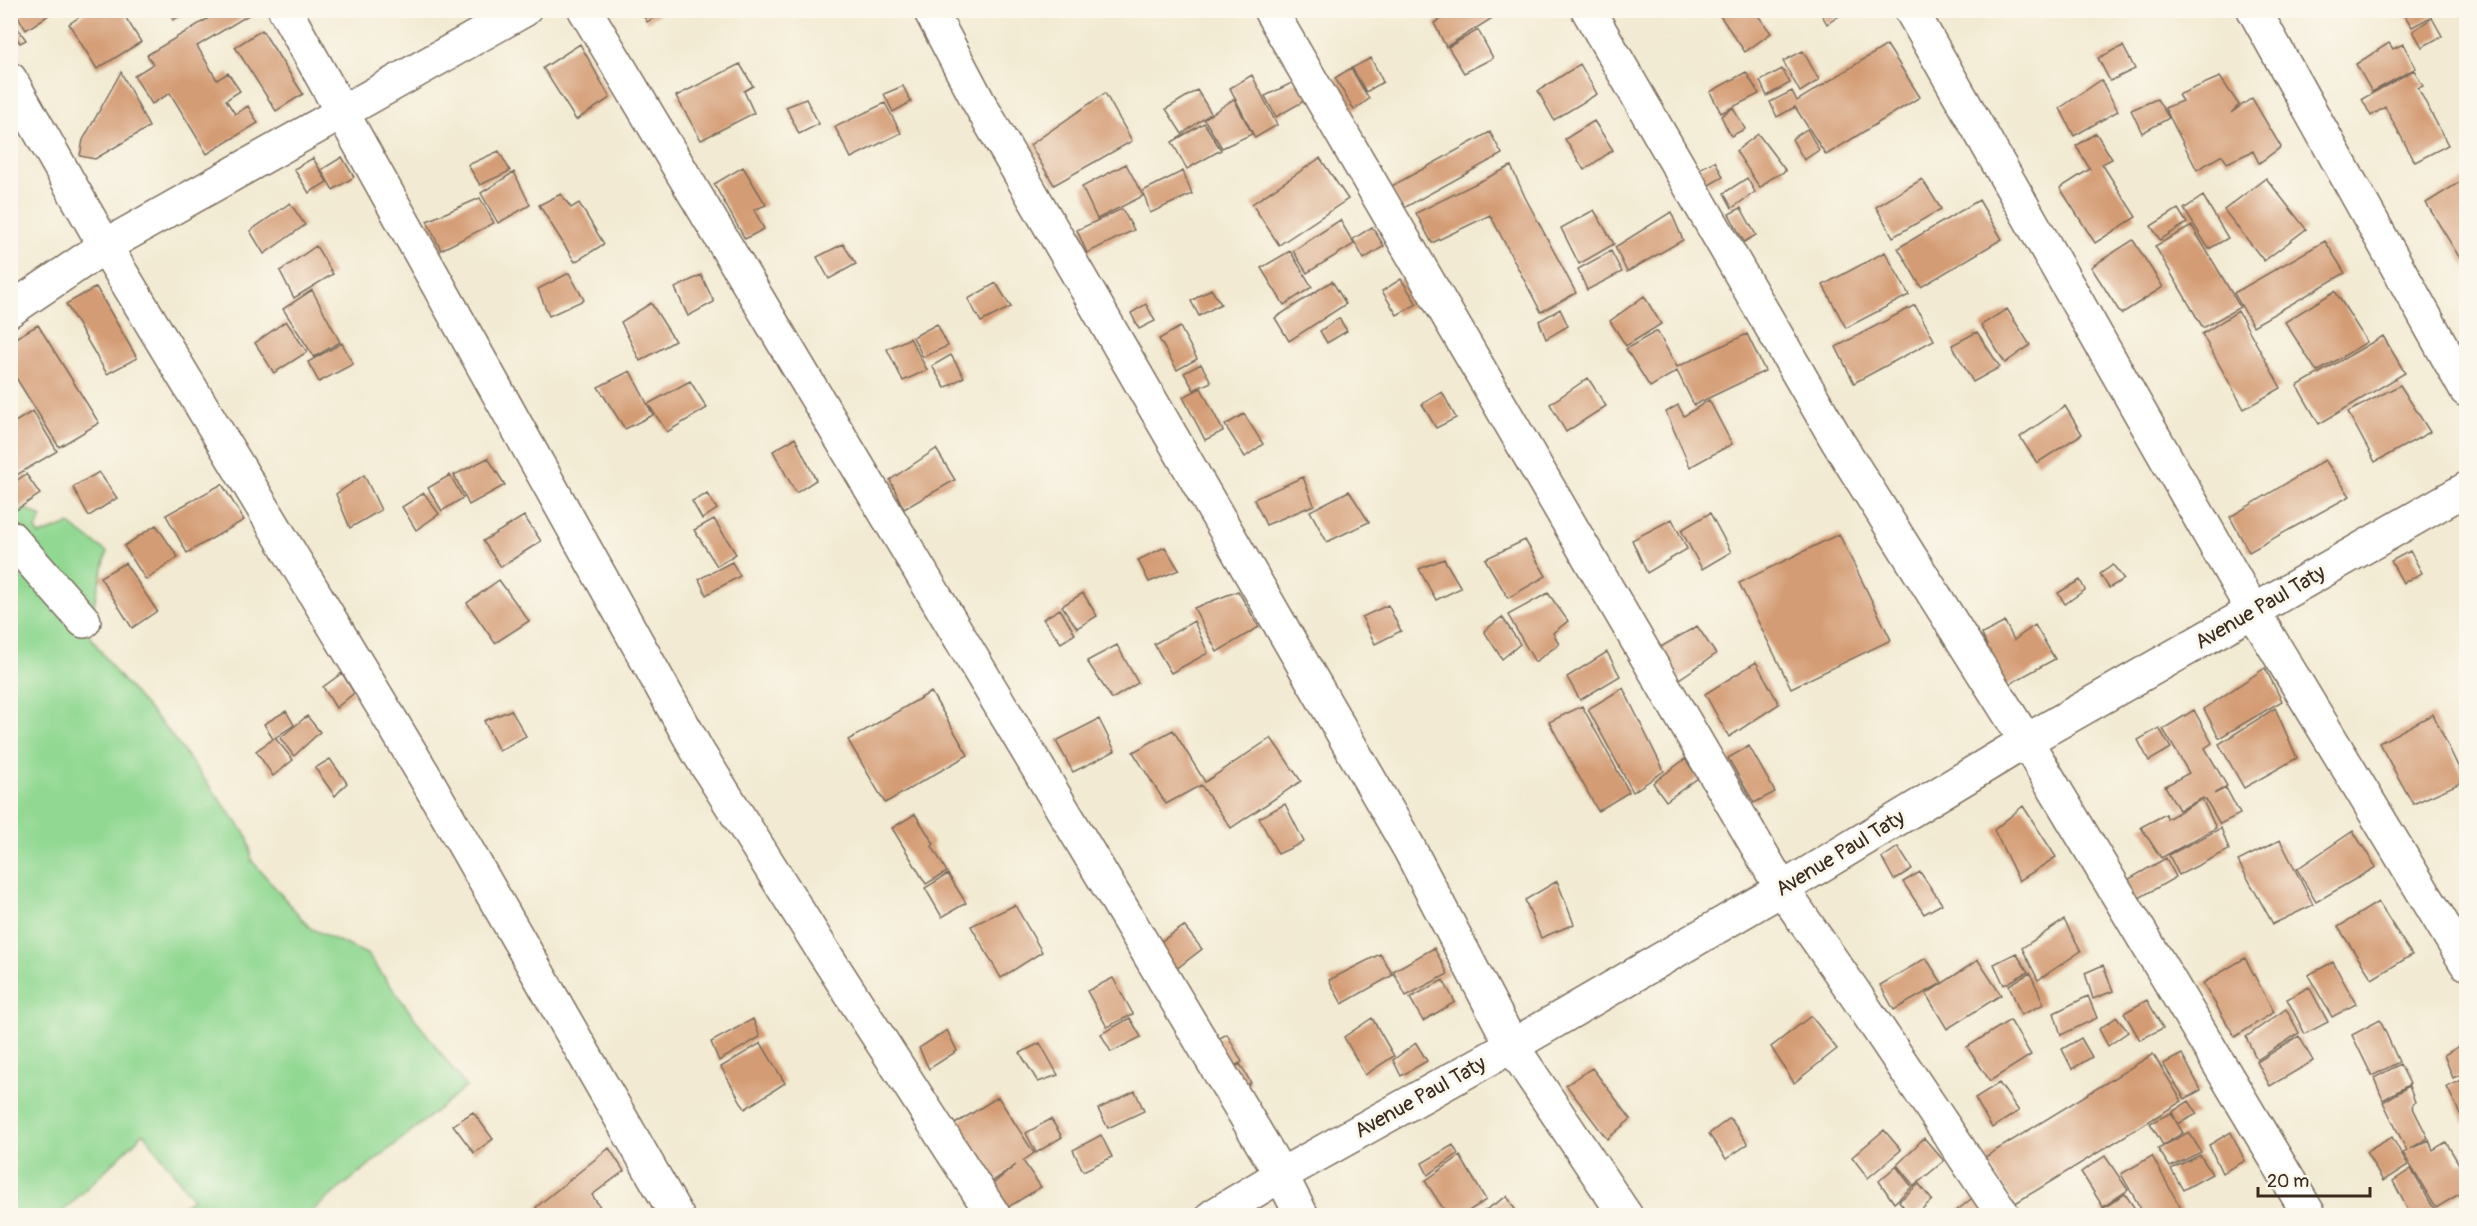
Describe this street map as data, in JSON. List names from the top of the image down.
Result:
{
  "streets": {
    "street": ["Avenue Paul Taty"]
  },
  "scale_bar": "20 m"
}
